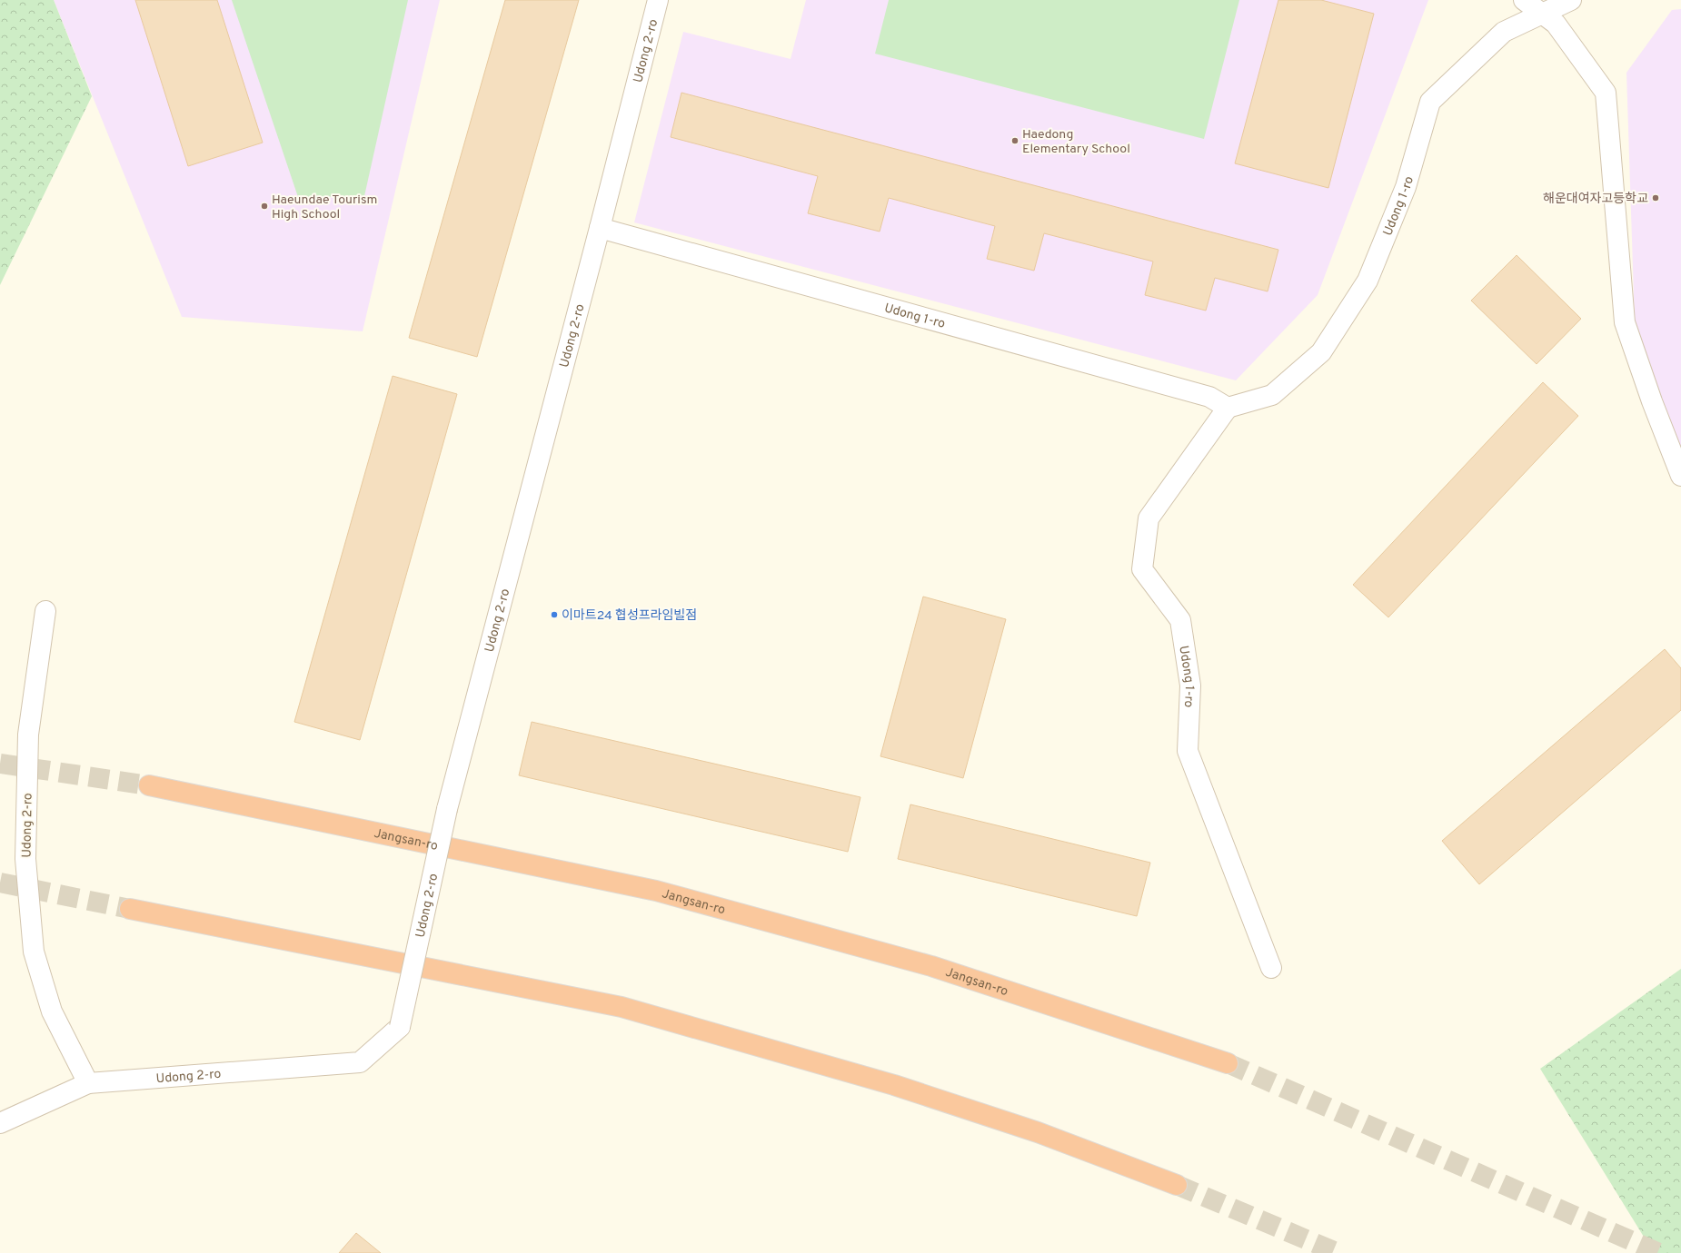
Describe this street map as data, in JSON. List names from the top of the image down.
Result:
{
  "streets": {
    "highway": ["Jangsan-ro"],
    "street": ["Udong 2-ro", "Udong 1-ro"]
  },
  "crossings": [
    ["Udong 2-ro", "Udong 1-ro"]
  ],
  "places": [
    "Haedong Elementary School",
    "해운대여자고등학교",
    "Haeundae Tourism High School",
    "이마트24 협성프라임빌점"
  ]
}
